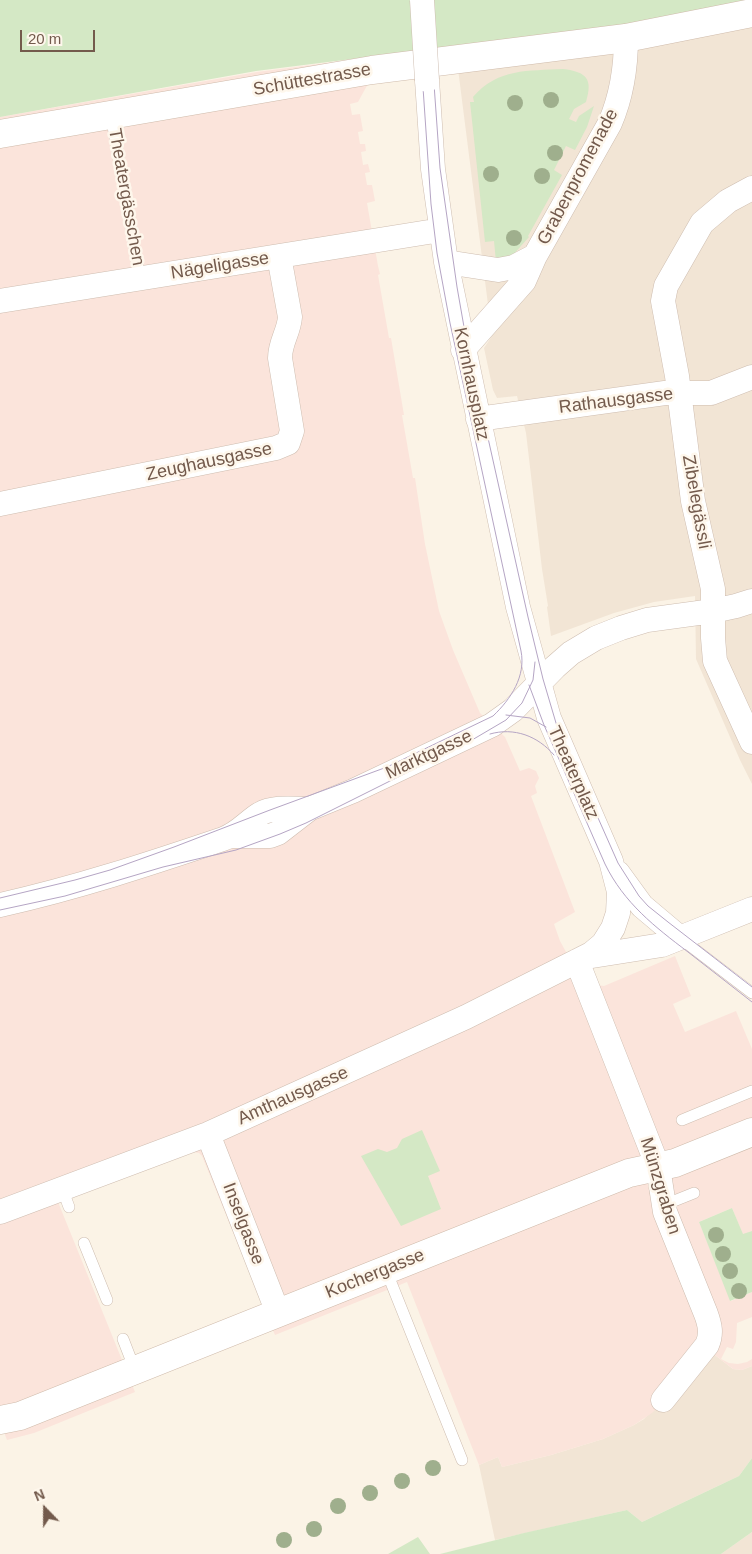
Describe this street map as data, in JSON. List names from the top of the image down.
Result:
{
  "streets": {
    "street": [
      "Schüttestrasse",
      "Grabenpromenade",
      "Nägeligasse",
      "Kornhausplatz",
      "Rathausgasse",
      "Zeughausgasse",
      "Zibelegässli",
      "Marktgasse",
      "Theaterplatz",
      "Amthausgasse",
      "Münzgraben",
      "Inselgasse",
      "Kochergasse"
    ],
    "lane": ["Theatergässchen"]
  },
  "crossings": [
    ["Schüttestrasse", "Grabenpromenade"],
    ["Schüttestrasse", "Theatergässchen"],
    ["Grabenpromenade", "Kornhausplatz"],
    ["Theatergässchen", "Nägeligasse"],
    ["Nägeligasse", "Kornhausplatz"],
    ["Nägeligasse", "Zeughausgasse"],
    ["Kornhausplatz", "Rathausgasse"],
    ["Kornhausplatz", "Marktgasse"],
    ["Kornhausplatz", "Theaterplatz"],
    ["Rathausgasse", "Zibelegässli"],
    ["Zibelegässli", "Marktgasse"],
    ["Marktgasse", "Theaterplatz"],
    ["Theaterplatz", "Amthausgasse"],
    ["Theaterplatz", "Münzgraben"],
    ["Amthausgasse", "Münzgraben"],
    ["Amthausgasse", "Inselgasse"],
    ["Münzgraben", "Kochergasse"],
    ["Inselgasse", "Kochergasse"]
  ],
  "scale_bar": "20 m",
  "north": "top"
}
